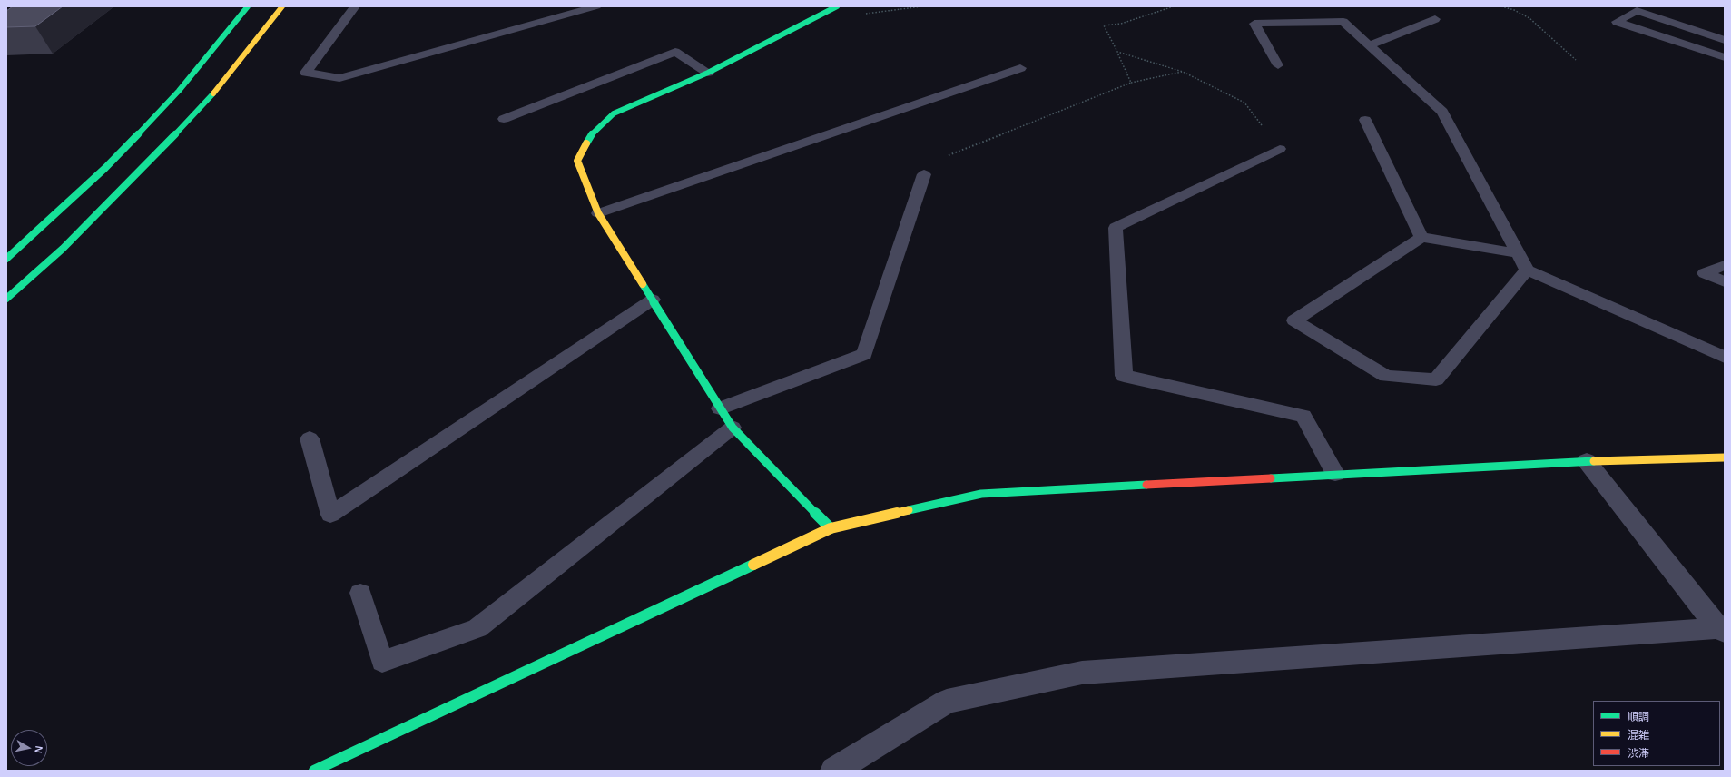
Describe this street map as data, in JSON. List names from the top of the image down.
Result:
{
  "legend": ["順調", "混雑", "渋滞"],
  "north": "right"
}
